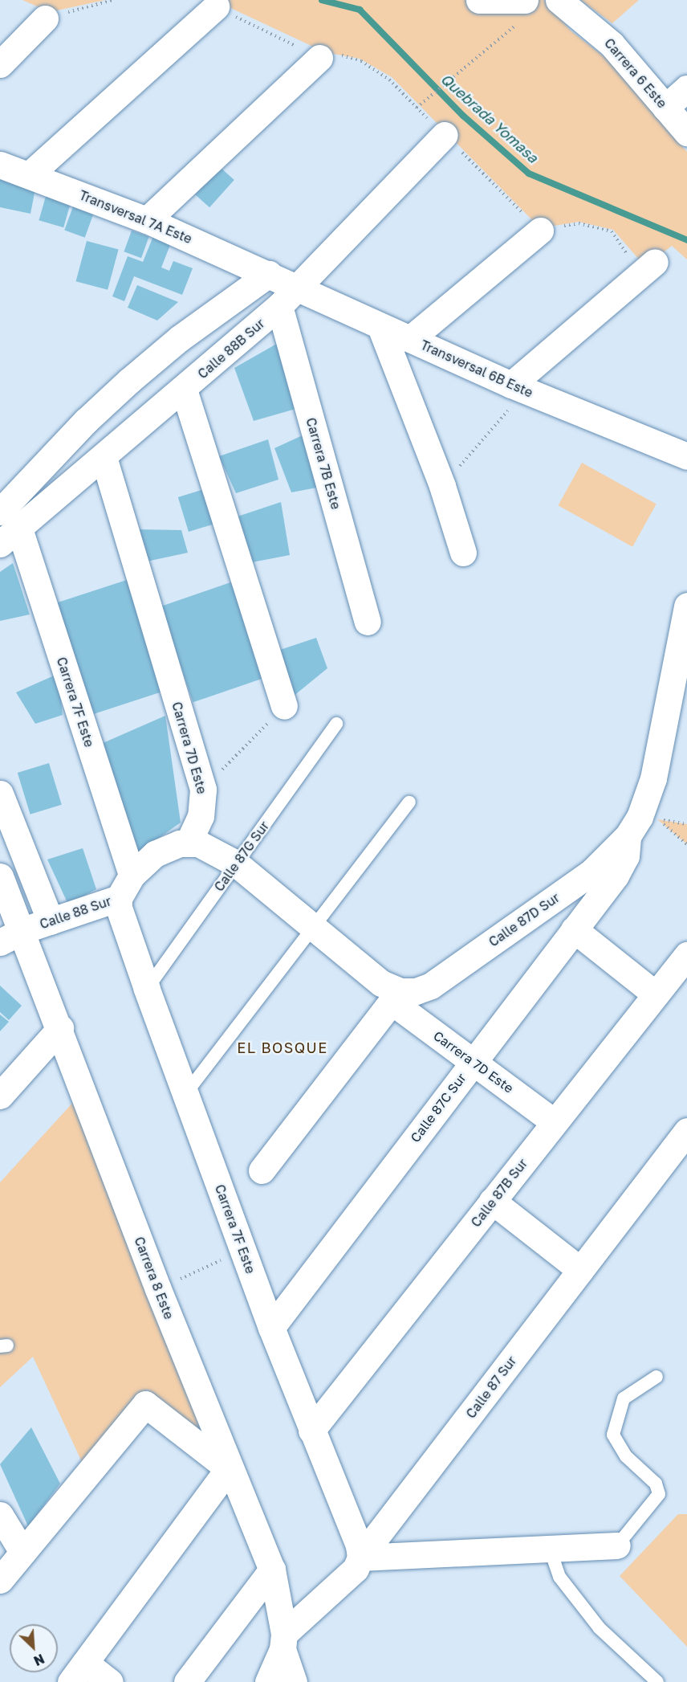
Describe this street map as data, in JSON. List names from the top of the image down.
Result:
{
  "streets": {
    "street": [
      "Carrera 6 Este",
      "Transversal 7A Este",
      "Calle 88B Sur",
      "Transversal 6B Este",
      "Carrera 7B Este",
      "Carrera 7F Este",
      "Carrera 7D Este",
      "Calle 88 Sur",
      "Calle 87D Sur",
      "Calle 87C Sur",
      "Calle 87B Sur",
      "Carrera 8 Este",
      "Calle 87 Sur"
    ],
    "lane": ["Calle 87G Sur"]
  },
  "crossings": [
    ["Transversal 7A Este", "Transversal 6B Este"],
    ["Calle 88B Sur", "Transversal 6B Este"],
    ["Calle 88B Sur", "Carrera 7B Este"],
    ["Calle 88B Sur", "Carrera 7F Este"],
    ["Calle 88B Sur", "Carrera 7D Este"],
    ["Carrera 7F Este", "Calle 87G Sur"],
    ["Carrera 7F Este", "Calle 88 Sur"],
    ["Carrera 7F Este", "Calle 87C Sur"],
    ["Carrera 7F Este", "Calle 87B Sur"],
    ["Carrera 7F Este", "Calle 87 Sur"],
    ["Carrera 7D Este", "Calle 87G Sur"],
    ["Carrera 7D Este", "Calle 88 Sur"],
    ["Carrera 7D Este", "Calle 87D Sur"],
    ["Carrera 7D Este", "Calle 87C Sur"],
    ["Carrera 7D Este", "Calle 87B Sur"],
    ["Calle 88 Sur", "Carrera 8 Este"],
    ["Calle 87D Sur", "Calle 87C Sur"],
    ["Carrera 8 Este", "Calle 87 Sur"]
  ],
  "districts": ["EL BOSQUE"],
  "water": ["Quebrada Yomasa"],
  "north": "bottom right"
}
